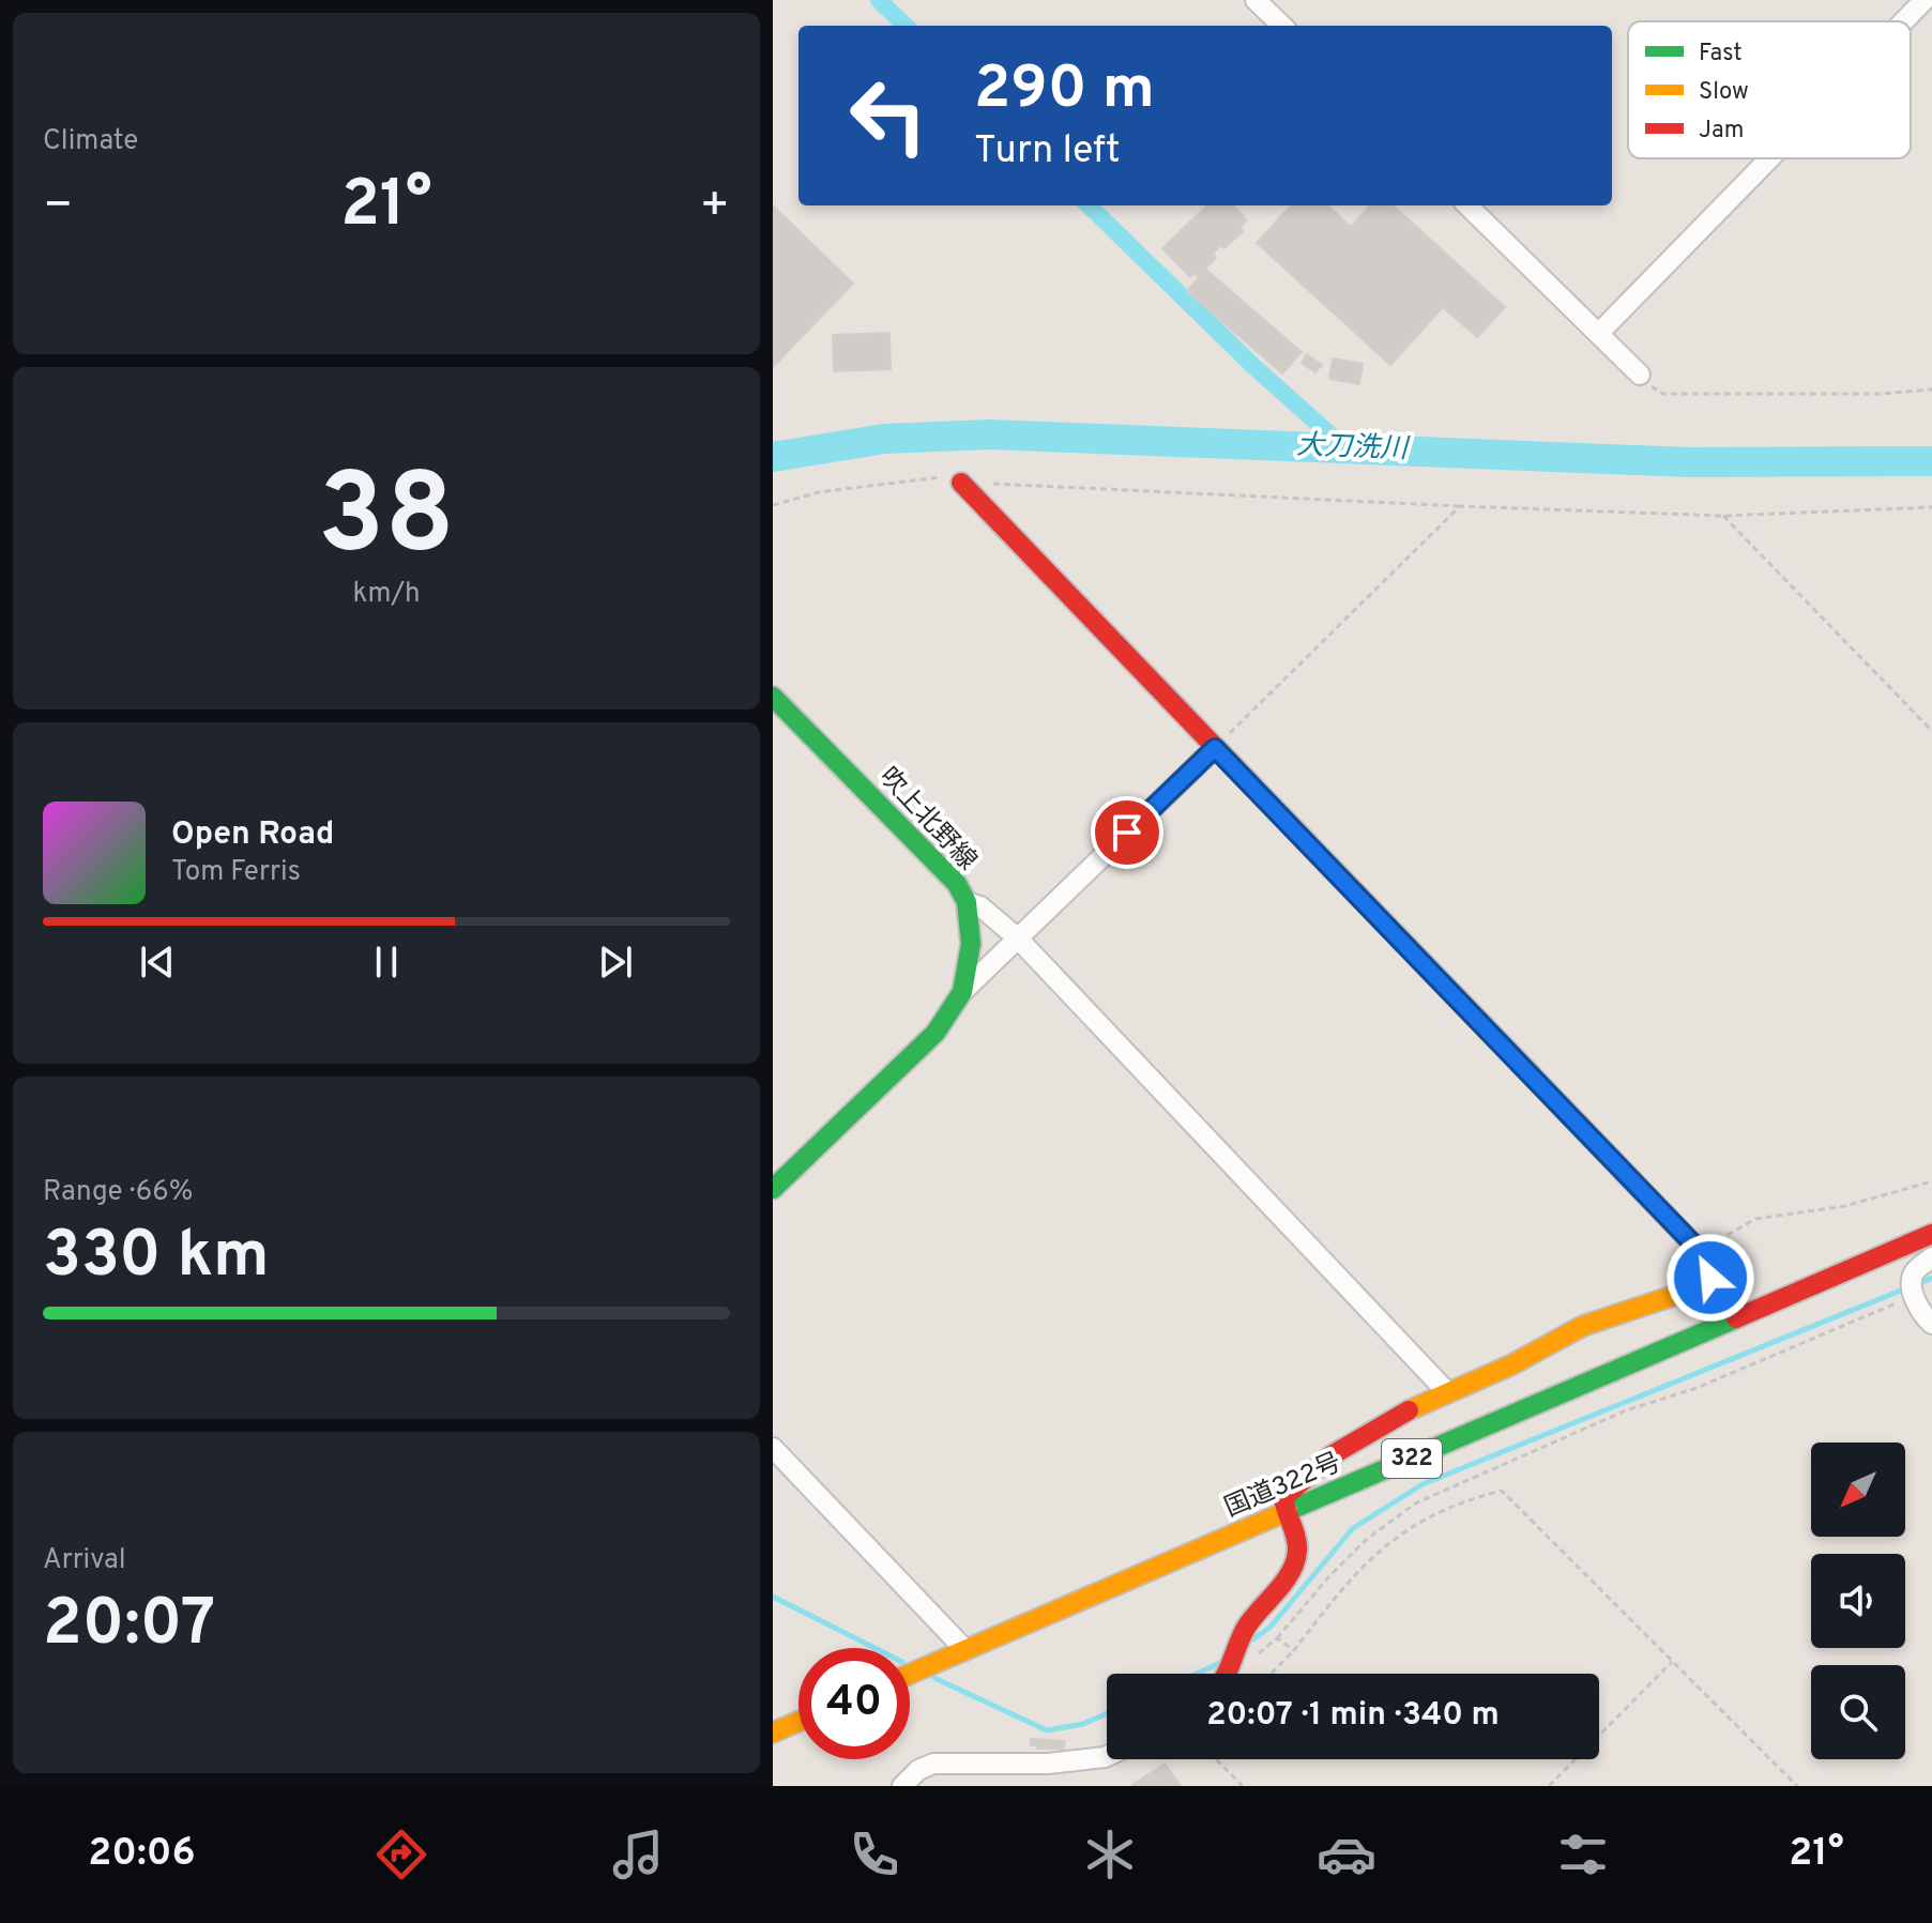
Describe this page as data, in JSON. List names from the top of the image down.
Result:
{
  "streets": {
    "main road": ["吹上北野線", "322", "国道322号"]
  },
  "water": ["大刀洗川"],
  "legend": ["Fast", "Slow", "Jam"],
  "north": "bottom left",
  "page": {
    "tile": [
      "Climate",
      ["38", "km/h"],
      ["Range · 66%", "330 km"],
      ["Arrival", "20:07"]
    ],
    "turn": ["290 m", "Turn left"],
    "heat": ["−", "21°", "+"],
    "song": ["Open Road", "Tom Ferris"],
    "limit": "40",
    "trip": "20:07 · 1 min · 340 m",
    "tabs": ["20:06", "21°"]
  }
}
